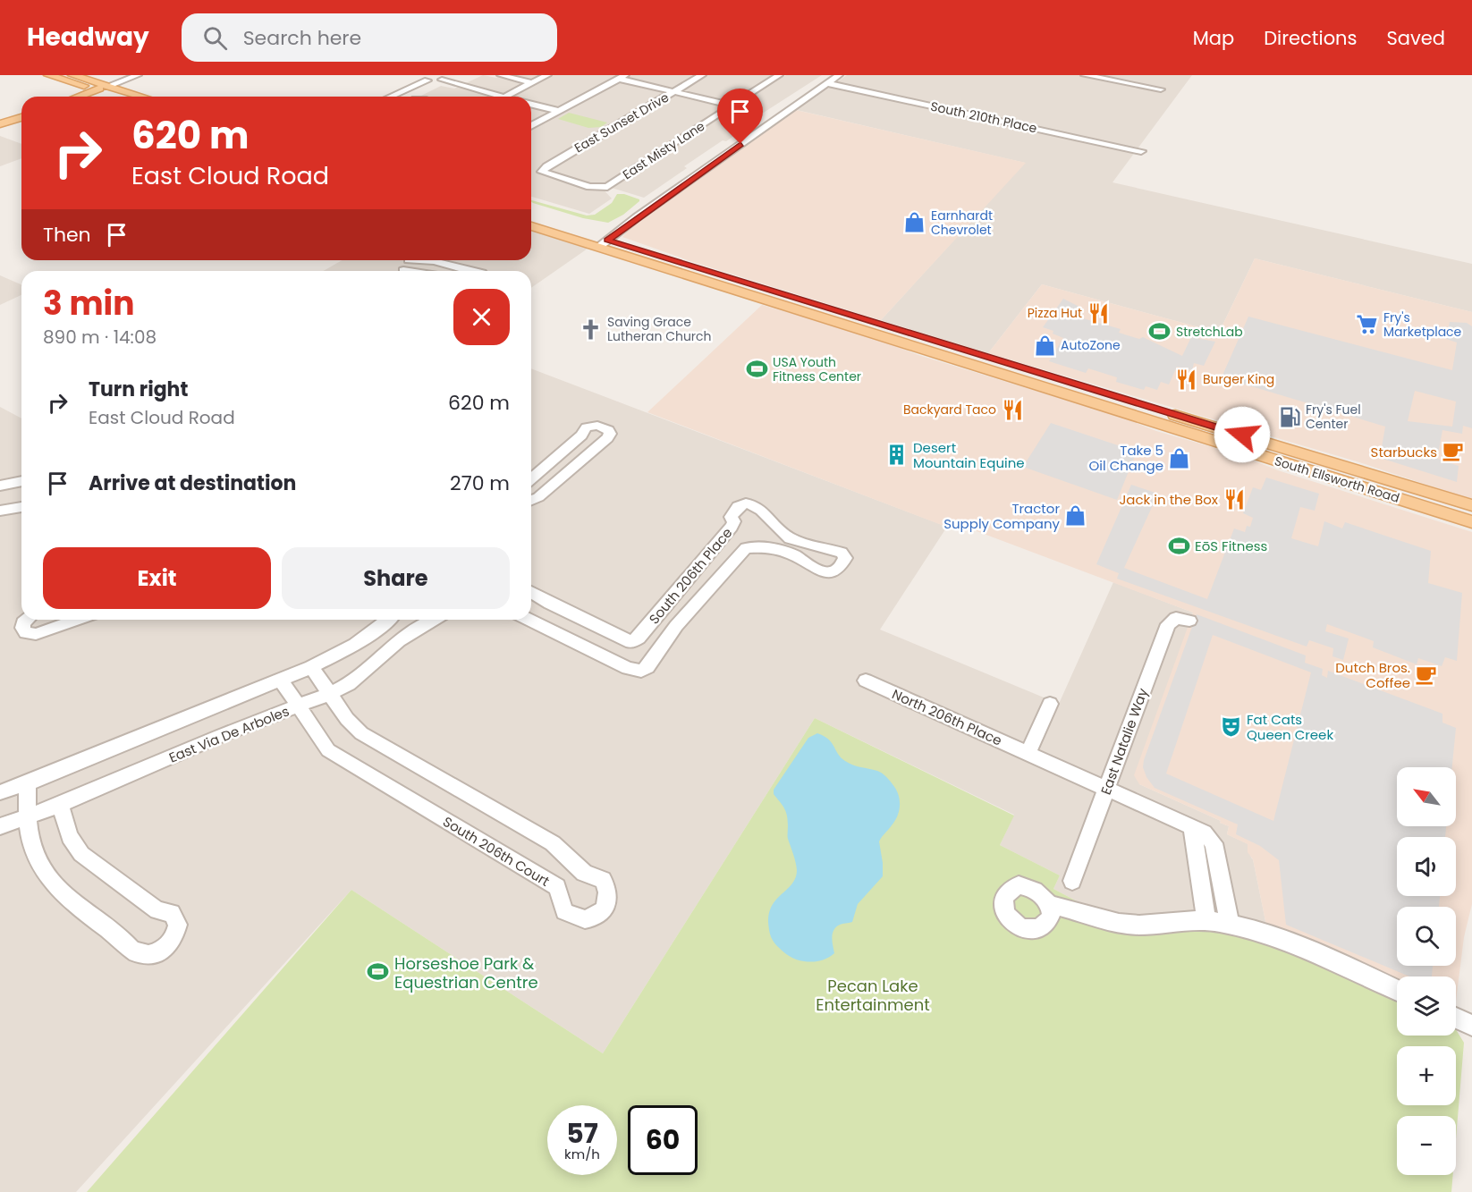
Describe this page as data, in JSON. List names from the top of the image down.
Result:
{
  "streets": {
    "main road": ["South Ellsworth Road"],
    "street": [
      "South 210th Place",
      "East Sunset Drive",
      "East Misty Lane",
      "South 206th Place",
      "North 206th Place",
      "East Via De Arboles",
      "East Natalie Way",
      "South 206th Court"
    ]
  },
  "crossings": [
    ["East Sunset Drive", "East Misty Lane"],
    ["East Via De Arboles", "South 206th Court"]
  ],
  "parks": ["Pecan Lake Entertainment"],
  "places": {
    "shop": [
      "Earnhardt Chevrolet",
      "AutoZone",
      "Take 5 Oil Change",
      "Tractor Supply Company"
    ],
    "restaurant": [
      "Pizza Hut",
      "Burger King",
      "Backyard Taco",
      "Jack in the Box"
    ],
    "supermarket": ["Fry's Marketplace"],
    "church": ["Saving Grace Lutheran Church"],
    "sports": [
      "StretchLab",
      "USA Youth Fitness Center",
      "EōS Fitness",
      "Horseshoe Park & Equestrian Centre"
    ],
    "fuel station": ["Fry's Fuel Center"],
    "cafe": ["Starbucks", "Dutch Bros. Coffee"],
    "building": ["Desert Mountain Equine"],
    "theatre": ["Fat Cats Queen Creek"]
  },
  "north": "top left",
  "page": {
    "header": "Headway",
    "search": "Search here",
    "nav": ["Map", "Directions", "Saved"],
    "turn": ["620 m", "East Cloud Road"],
    "then": "Then",
    "heading": ["3 min", "890 m · 14:08"],
    "list": [
      {
        "name": "Turn right",
        "note": "East Cloud Road",
        "value": "620 m"
      },
      {
        "name": "Arrive at destination",
        "value": "270 m"
      }
    ],
    "buttons": ["Exit", "Share"],
    "map_buttons": ["+", "−"],
    "speed": "57 km/h",
    "limit": "60"
  }
}
